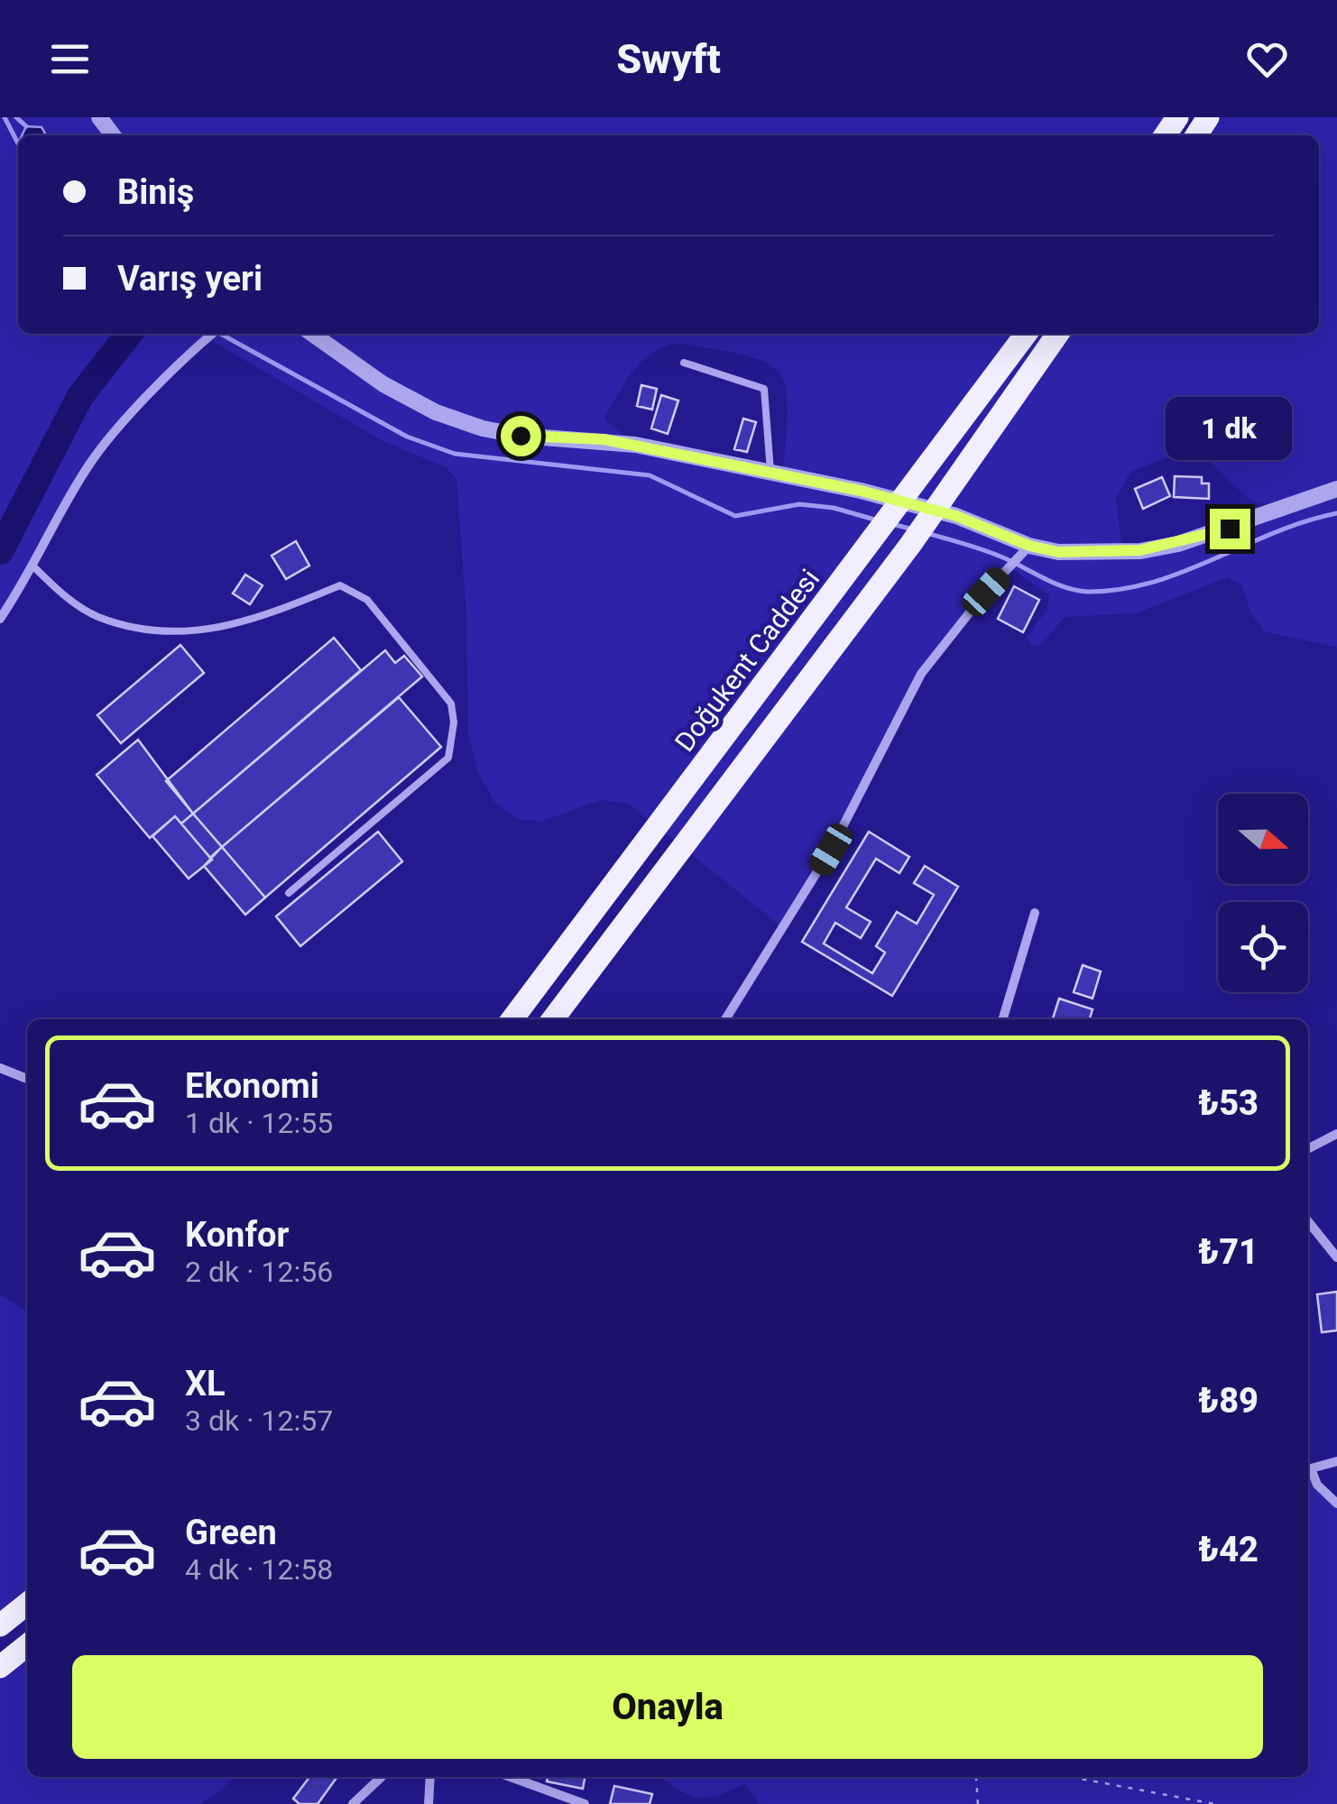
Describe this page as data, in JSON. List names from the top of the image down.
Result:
{
  "streets": {
    "main road": ["Doğukent Caddesi"]
  },
  "north": "right",
  "page": {
    "header": "Swyft",
    "banner": ["Biniş", "Varış yeri"],
    "bubble": "1 dk",
    "list": [
      {
        "name": "Ekonomi",
        "note": "1 dk · 12:55",
        "value": "₺53"
      },
      {
        "name": "Konfor",
        "note": "2 dk · 12:56",
        "value": "₺71"
      },
      {
        "name": "XL",
        "note": "3 dk · 12:57",
        "value": "₺89"
      },
      {
        "name": "Green",
        "note": "4 dk · 12:58",
        "value": "₺42"
      }
    ],
    "buttons": "Onayla"
  }
}
